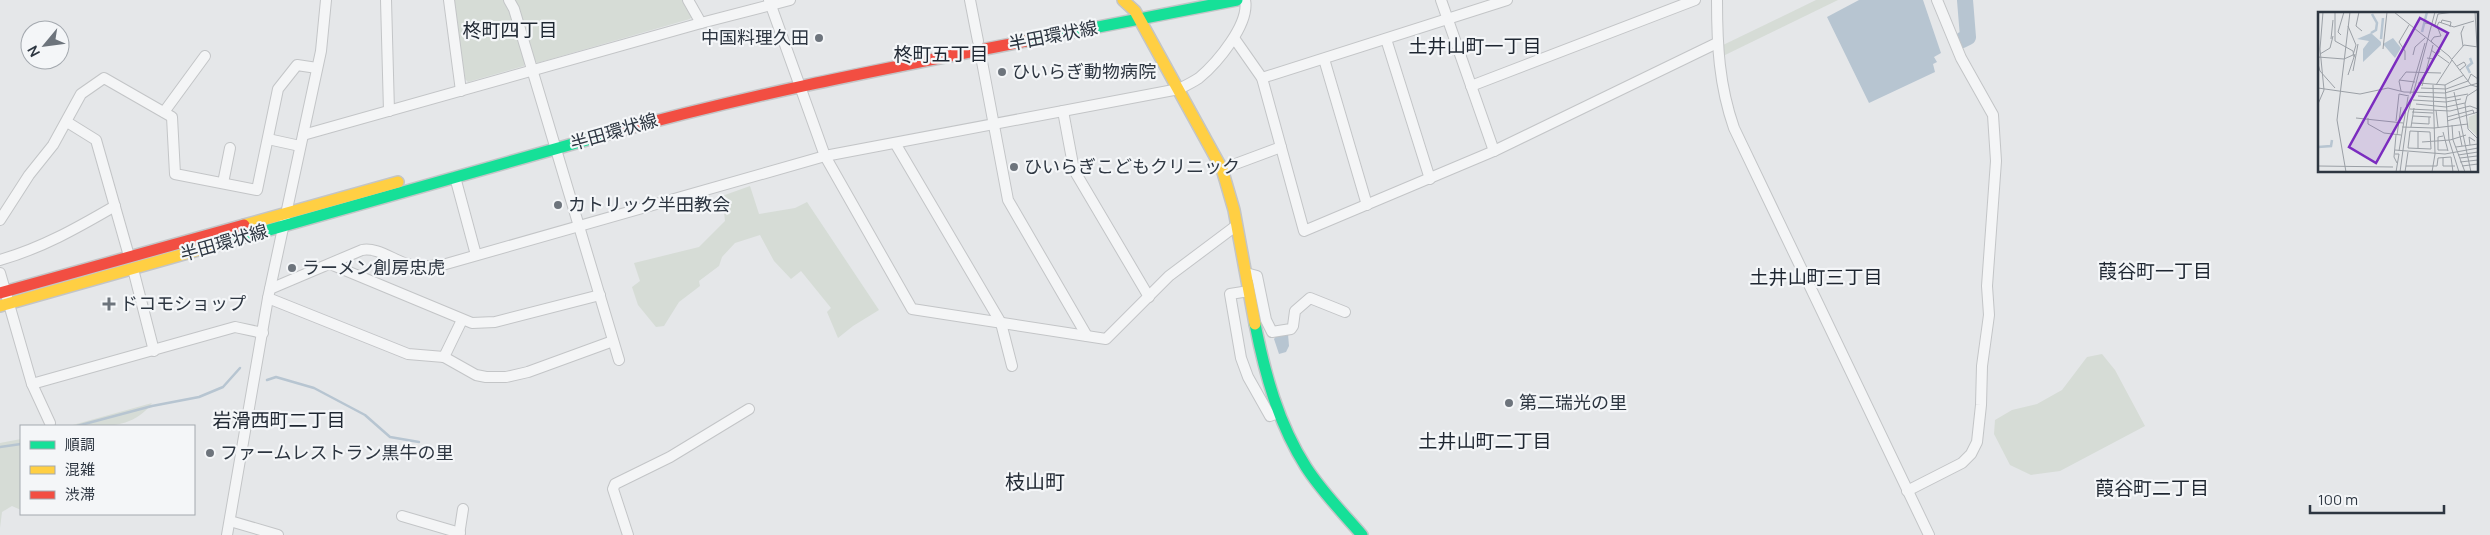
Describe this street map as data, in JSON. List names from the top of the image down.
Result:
{
  "streets": {
    "main road": ["半田環状線"]
  },
  "districts": [
    "柊町四丁目",
    "土井山町一丁目",
    "柊町五丁目",
    "葭谷町一丁目",
    "土井山町三丁目",
    "岩滑西町二丁目",
    "土井山町二丁目",
    "枝山町",
    "葭谷町二丁目"
  ],
  "places": {
    "other": [
      "中国料理久田",
      "ひいらぎ動物病院",
      "ひいらぎこどもクリニック",
      "カトリック半田教会",
      "ラーメン創房忠虎",
      "第二瑞光の里",
      "ファームレストラン黒牛の里"
    ],
    "health": ["ドコモショップ"]
  },
  "legend": ["順調", "混雑", "渋滞"],
  "scale_bar": "100 m",
  "north": "bottom left"
}
